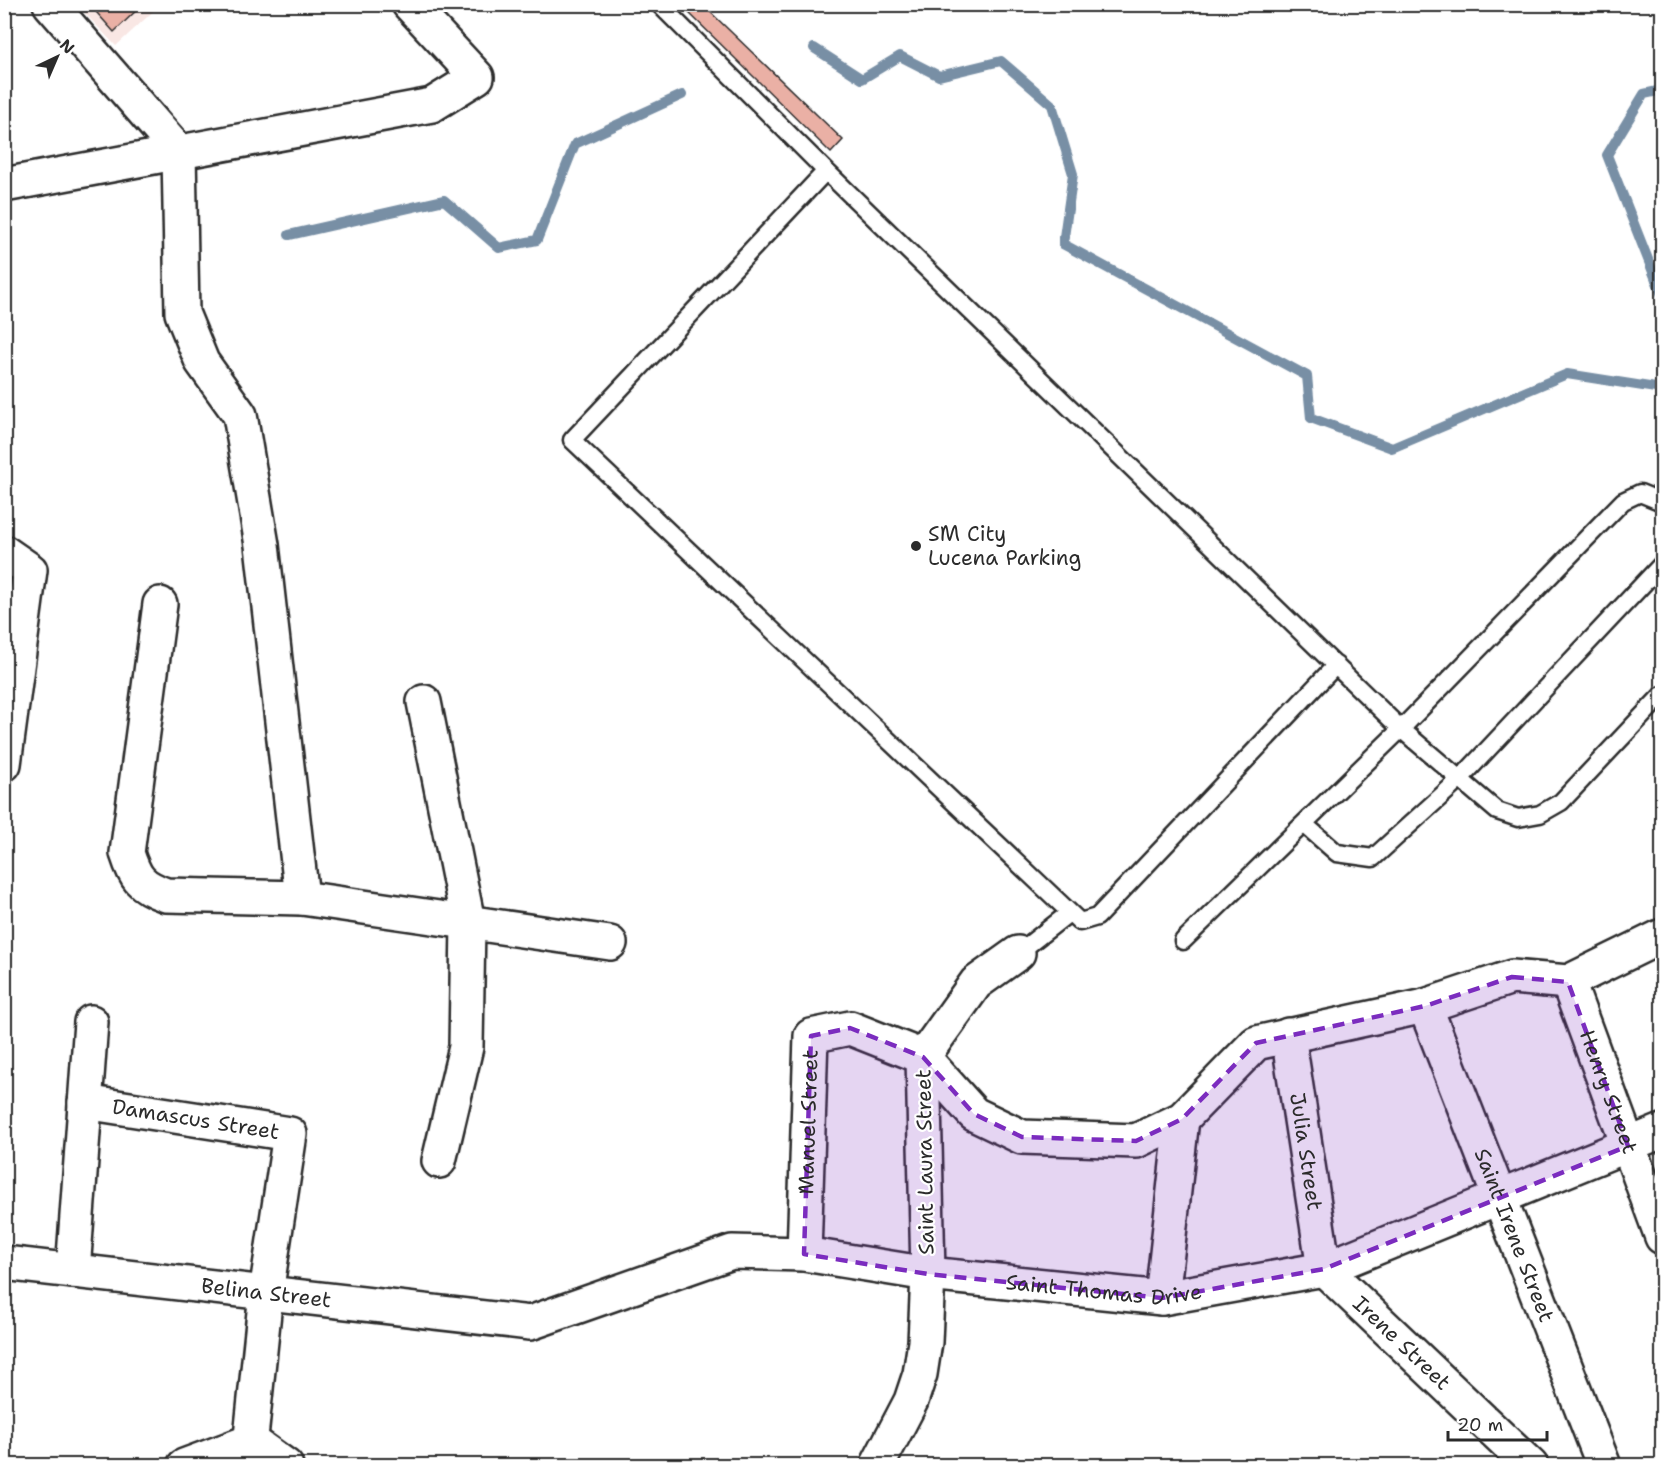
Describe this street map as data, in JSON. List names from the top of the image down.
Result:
{
  "streets": {
    "street": [
      "Henry Street",
      "Damascus Street",
      "Manuel Street",
      "Julia Street",
      "Saint Laura Street",
      "Saint Irene Street",
      "Saint Thomas Drive",
      "Belina Street",
      "Irene Street"
    ]
  },
  "crossings": [
    ["Henry Street", "Saint Thomas Drive"],
    ["Damascus Street", "Belina Street"],
    ["Manuel Street", "Saint Laura Street"],
    ["Manuel Street", "Saint Thomas Drive"],
    ["Julia Street", "Saint Thomas Drive"],
    ["Julia Street", "Irene Street"],
    ["Saint Laura Street", "Saint Thomas Drive"],
    ["Saint Irene Street", "Saint Thomas Drive"],
    ["Saint Thomas Drive", "Belina Street"],
    ["Saint Thomas Drive", "Irene Street"]
  ],
  "places": ["SM City Lucena Parking"],
  "scale_bar": "20 m",
  "north": "top right"
}
